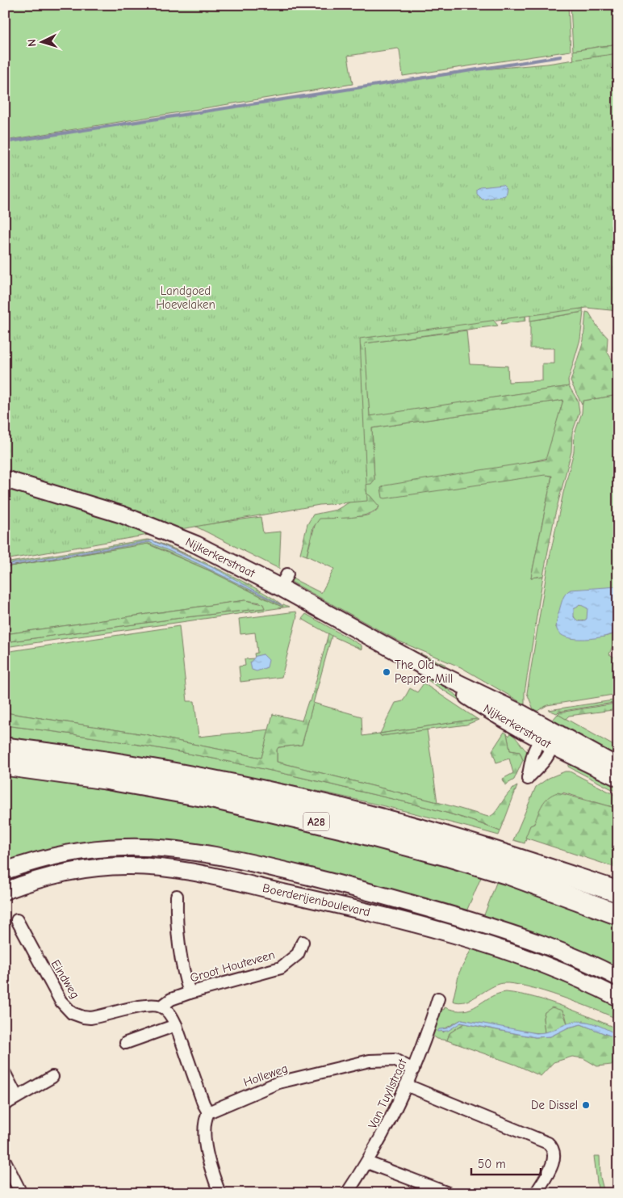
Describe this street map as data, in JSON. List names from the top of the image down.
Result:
{
  "streets": {
    "highway": ["A28"],
    "main road": ["Nijkerkerstraat", "Boerderijenboulevard"],
    "street": [
      "Groot Houteveen",
      "Eindweg",
      "Holleweg",
      "Van Tuyllstraat"
    ]
  },
  "crossings": [
    ["Groot Houteveen", "Eindweg"],
    ["Holleweg", "Van Tuyllstraat"]
  ],
  "parks": ["Landgoed Hoevelaken"],
  "places": ["The Old Pepper Mill", "De Dissel"],
  "scale_bar": "50 m",
  "north": "left"
}
